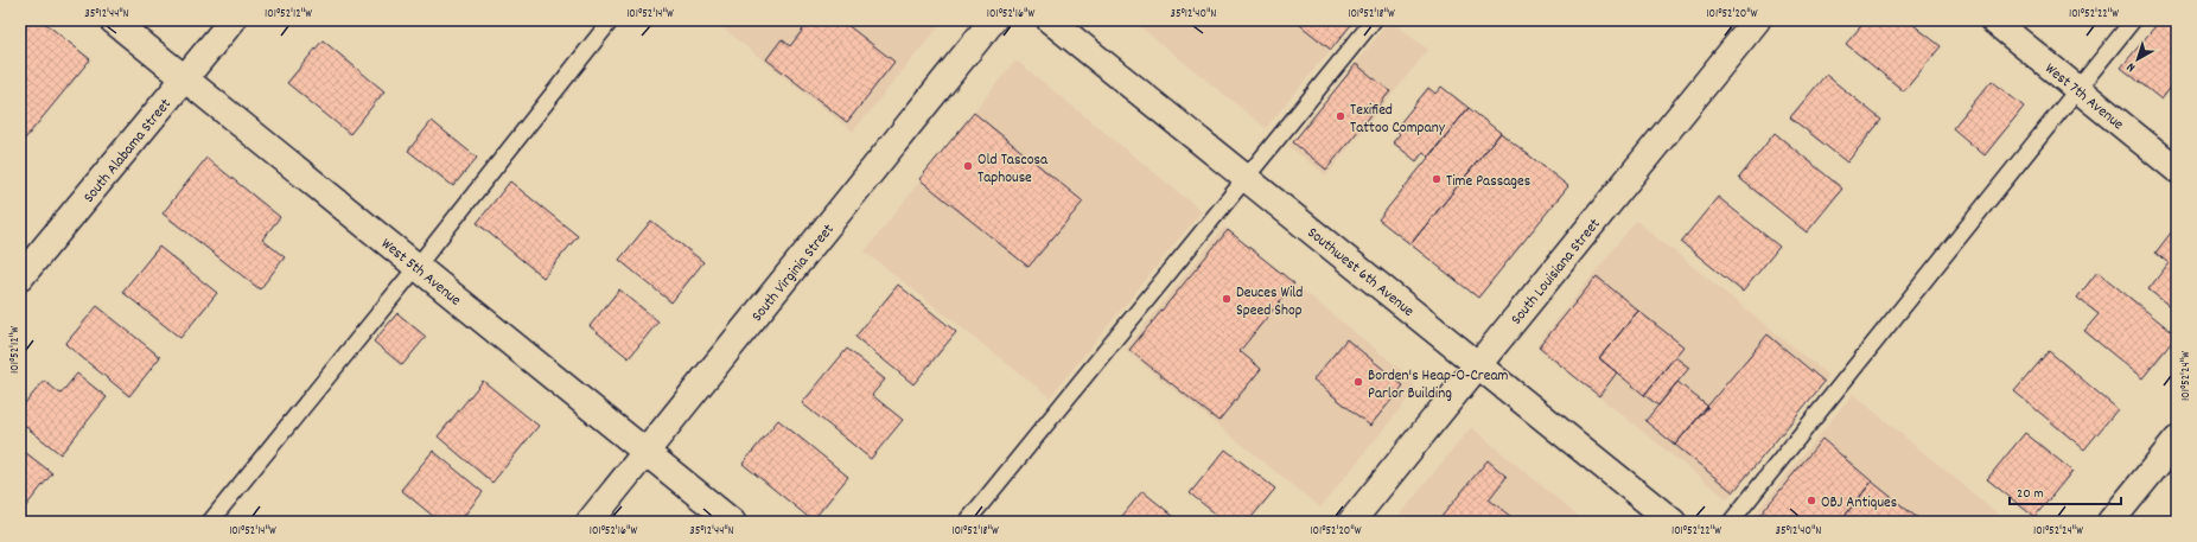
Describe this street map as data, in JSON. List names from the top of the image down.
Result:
{
  "streets": {
    "street": [
      "West 7th Avenue",
      "South Alabama Street",
      "West 5th Avenue",
      "Southwest 6th Avenue",
      "South Louisiana Street",
      "South Virginia Street"
    ]
  },
  "crossings": [
    ["South Alabama Street", "West 5th Avenue"],
    ["West 5th Avenue", "South Virginia Street"],
    ["Southwest 6th Avenue", "South Louisiana Street"]
  ],
  "places": [
    "Texified Tattoo Company",
    "Old Tascosa Taphouse",
    "Time Passages",
    "Deuces Wild Speed Shop",
    "Borden's Heap-O-Cream Parlor Building",
    "OBJ Antiques"
  ],
  "scale_bar": "20 m",
  "north": "bottom left",
  "coordinates": [
    "35°12'44\"N",
    "101°52'12\"W",
    "101°52'14\"W",
    "101°52'16\"W",
    "35°12'40\"N",
    "101°52'18\"W",
    "101°52'20\"W",
    "101°52'22\"W",
    "101°52'24\"W"
  ]
}
